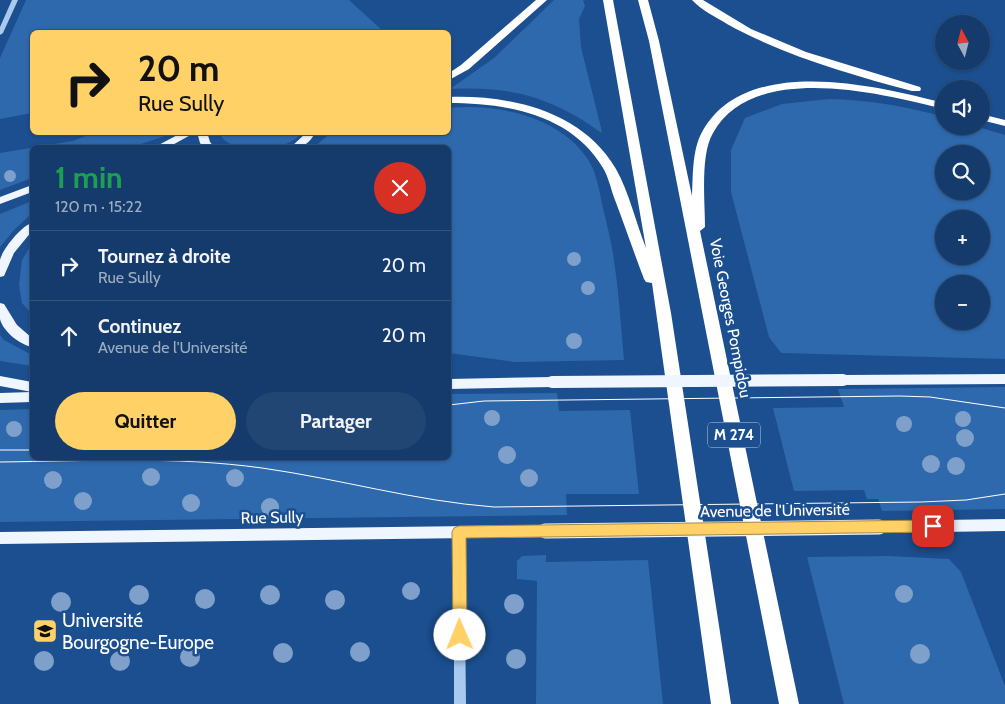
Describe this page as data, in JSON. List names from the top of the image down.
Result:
{
  "streets": {
    "highway": ["Voie Georges Pompidou", "M 274"],
    "main road": ["Avenue de l'Université", "Rue Sully"]
  },
  "crossings": [
    ["Avenue de l'Université", "Rue Sully"]
  ],
  "places": {
    "school or university": ["Université Bourgogne-Europe"]
  },
  "north": "top",
  "page": {
    "map_buttons": ["+", "−"],
    "turn": ["20 m", "Rue Sully"],
    "heading": ["1 min", "120 m · 15:22"],
    "list": [
      {
        "name": "Tournez à droite",
        "note": "Rue Sully",
        "value": "20 m"
      },
      {
        "name": "Continuez",
        "note": "Avenue de l'Université",
        "value": "20 m"
      }
    ],
    "buttons": ["Quitter", "Partager"]
  }
}
